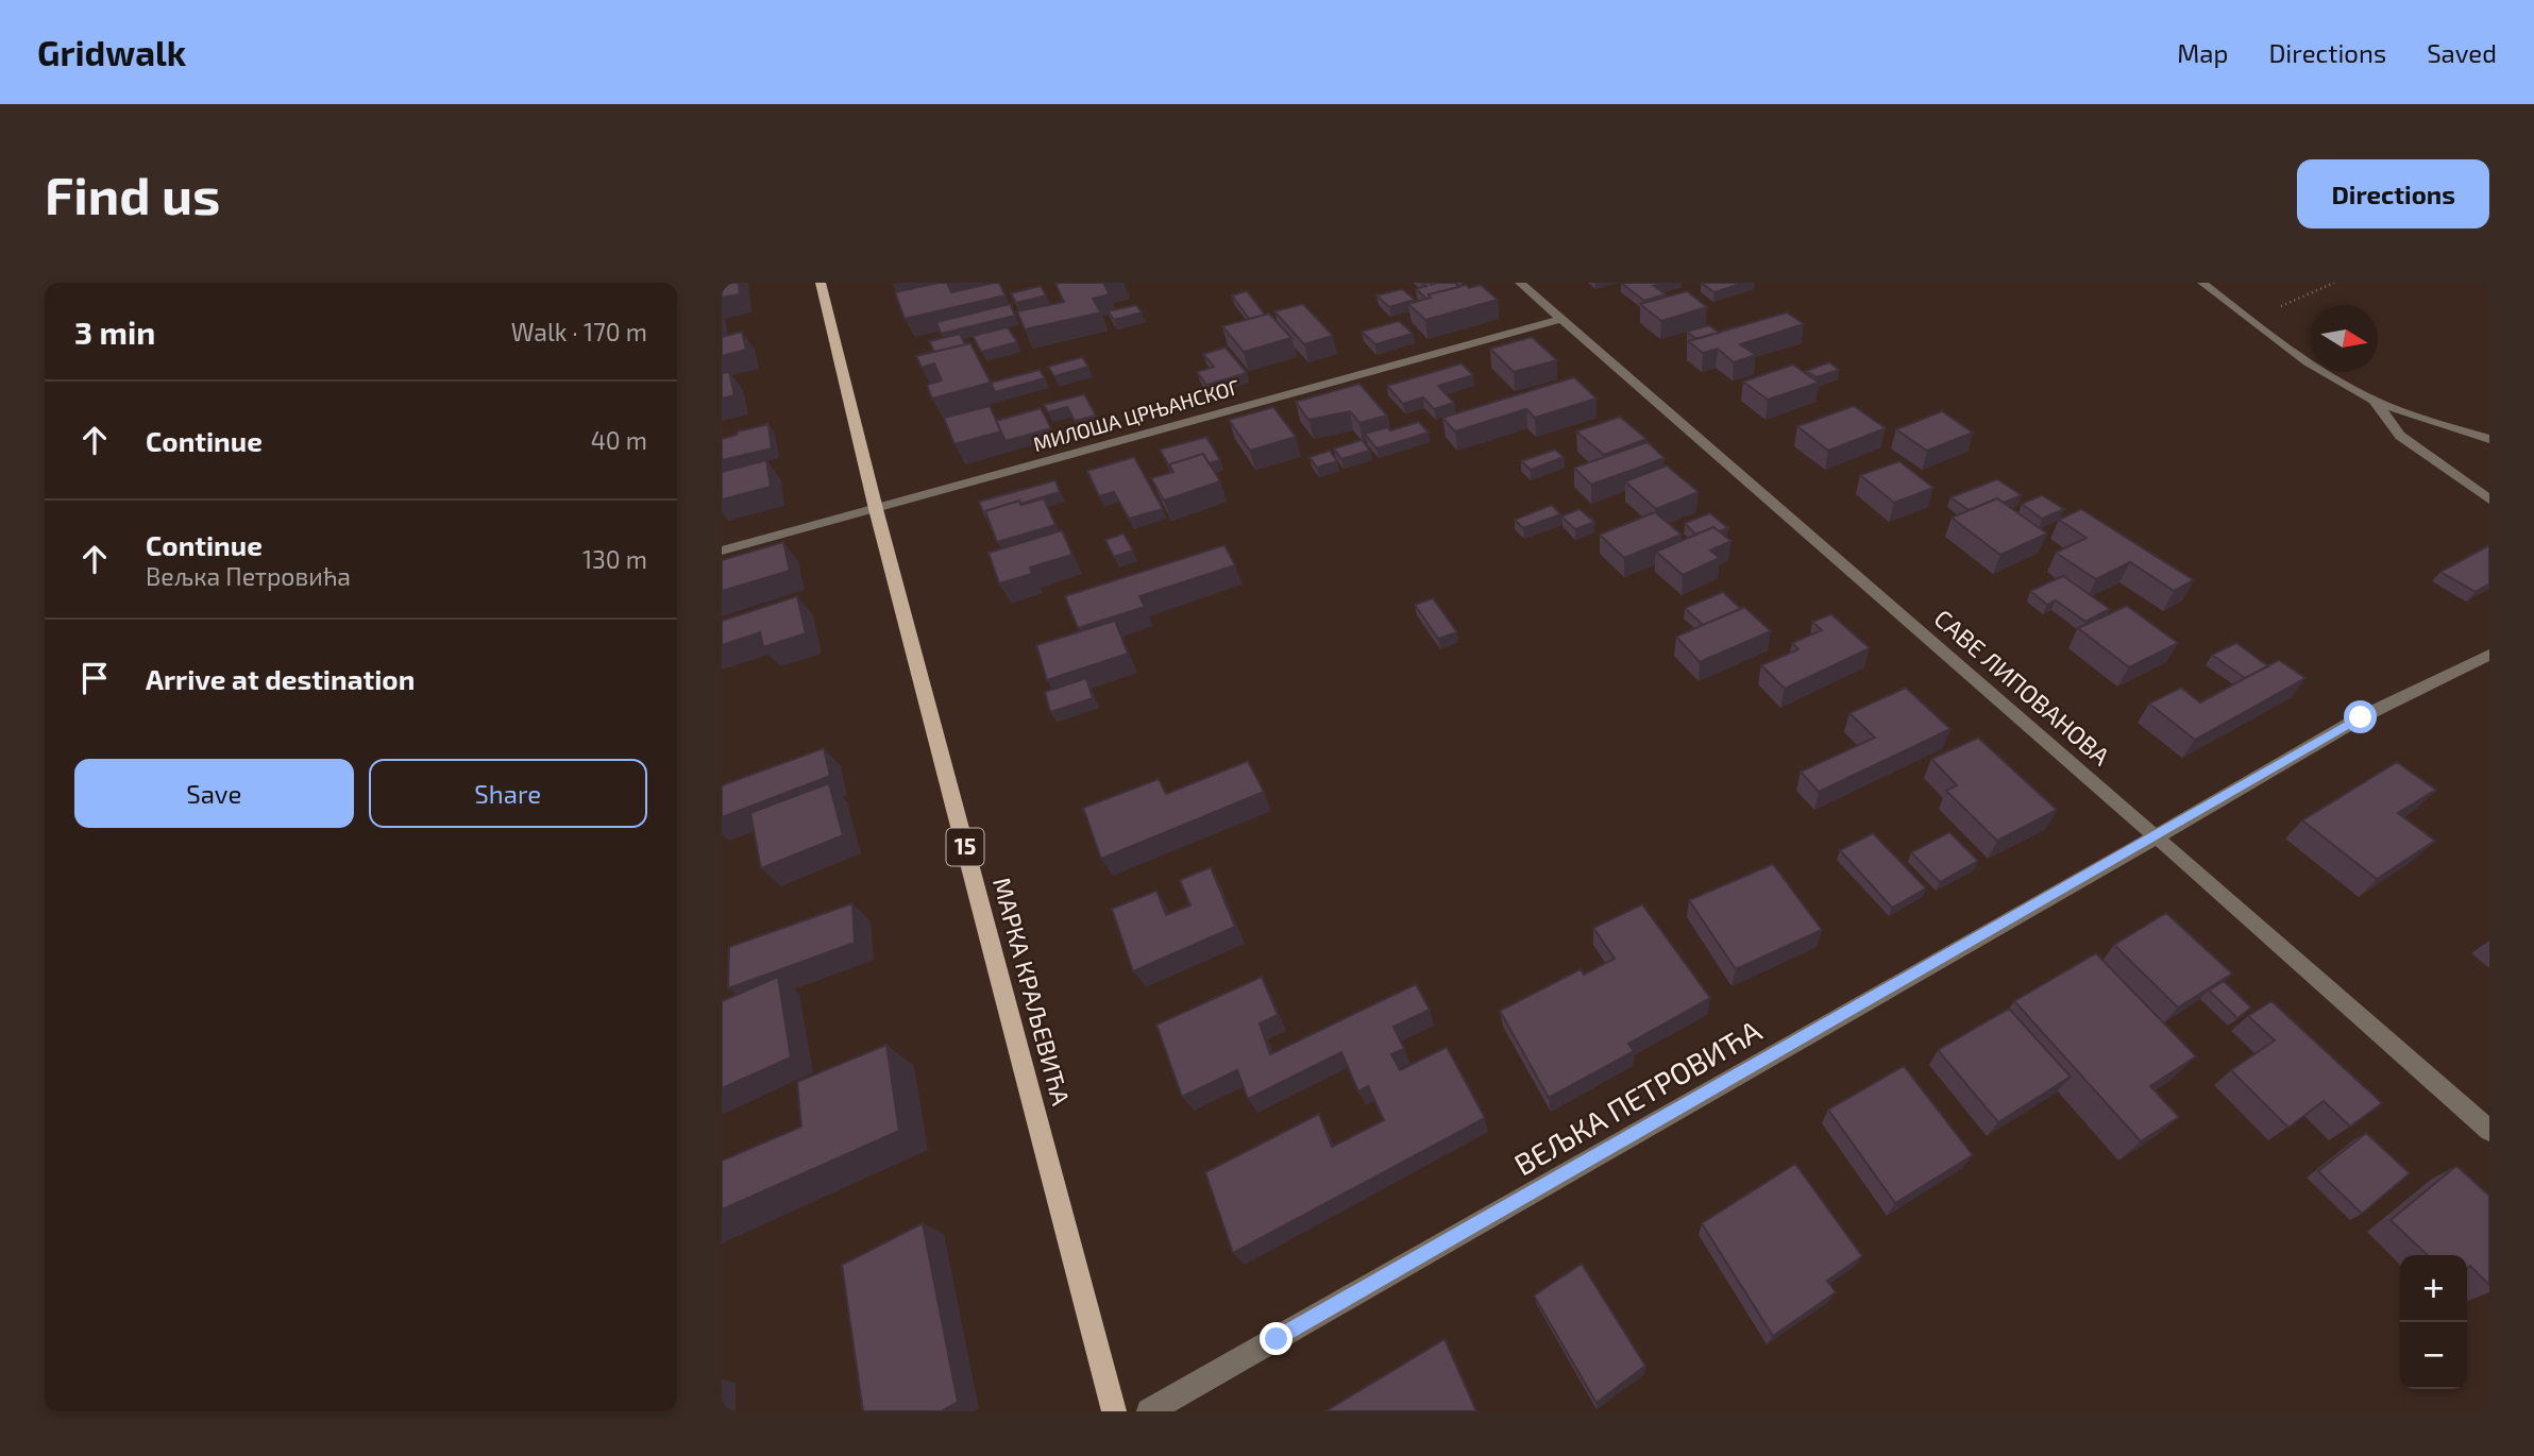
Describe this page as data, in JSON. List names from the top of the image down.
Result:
{
  "streets": {
    "main road": ["15", "МАРКА КРАЉЕВИЋА"],
    "street": ["МИЛОША ЦРЊАНСКОГ", "САВЕ ЛИПОВАНОВА", "ВЕЉКА ПЕТРОВИЋА"]
  },
  "crossings": [
    ["МИЛОША ЦРЊАНСКОГ", "САВЕ ЛИПОВАНОВА"],
    ["МИЛОША ЦРЊАНСКОГ", "МАРКА КРАЉЕВИЋА"],
    ["САВЕ ЛИПОВАНОВА", "ВЕЉКА ПЕТРОВИЋА"]
  ],
  "north": "right",
  "page": {
    "header": "Gridwalk",
    "nav": ["Map", "Directions", "Saved"],
    "buttons": [
      "Directions",
      ["Save", "Share"]
    ],
    "title": "Find us",
    "heading": ["3 min", "Walk · 170 m"],
    "list": [
      ["Continue", "40 m"],
      ["Continue", "Вељка Петровића", "130 m"],
      "Arrive at destination"
    ],
    "map_buttons": ["+", "−"]
  }
}
